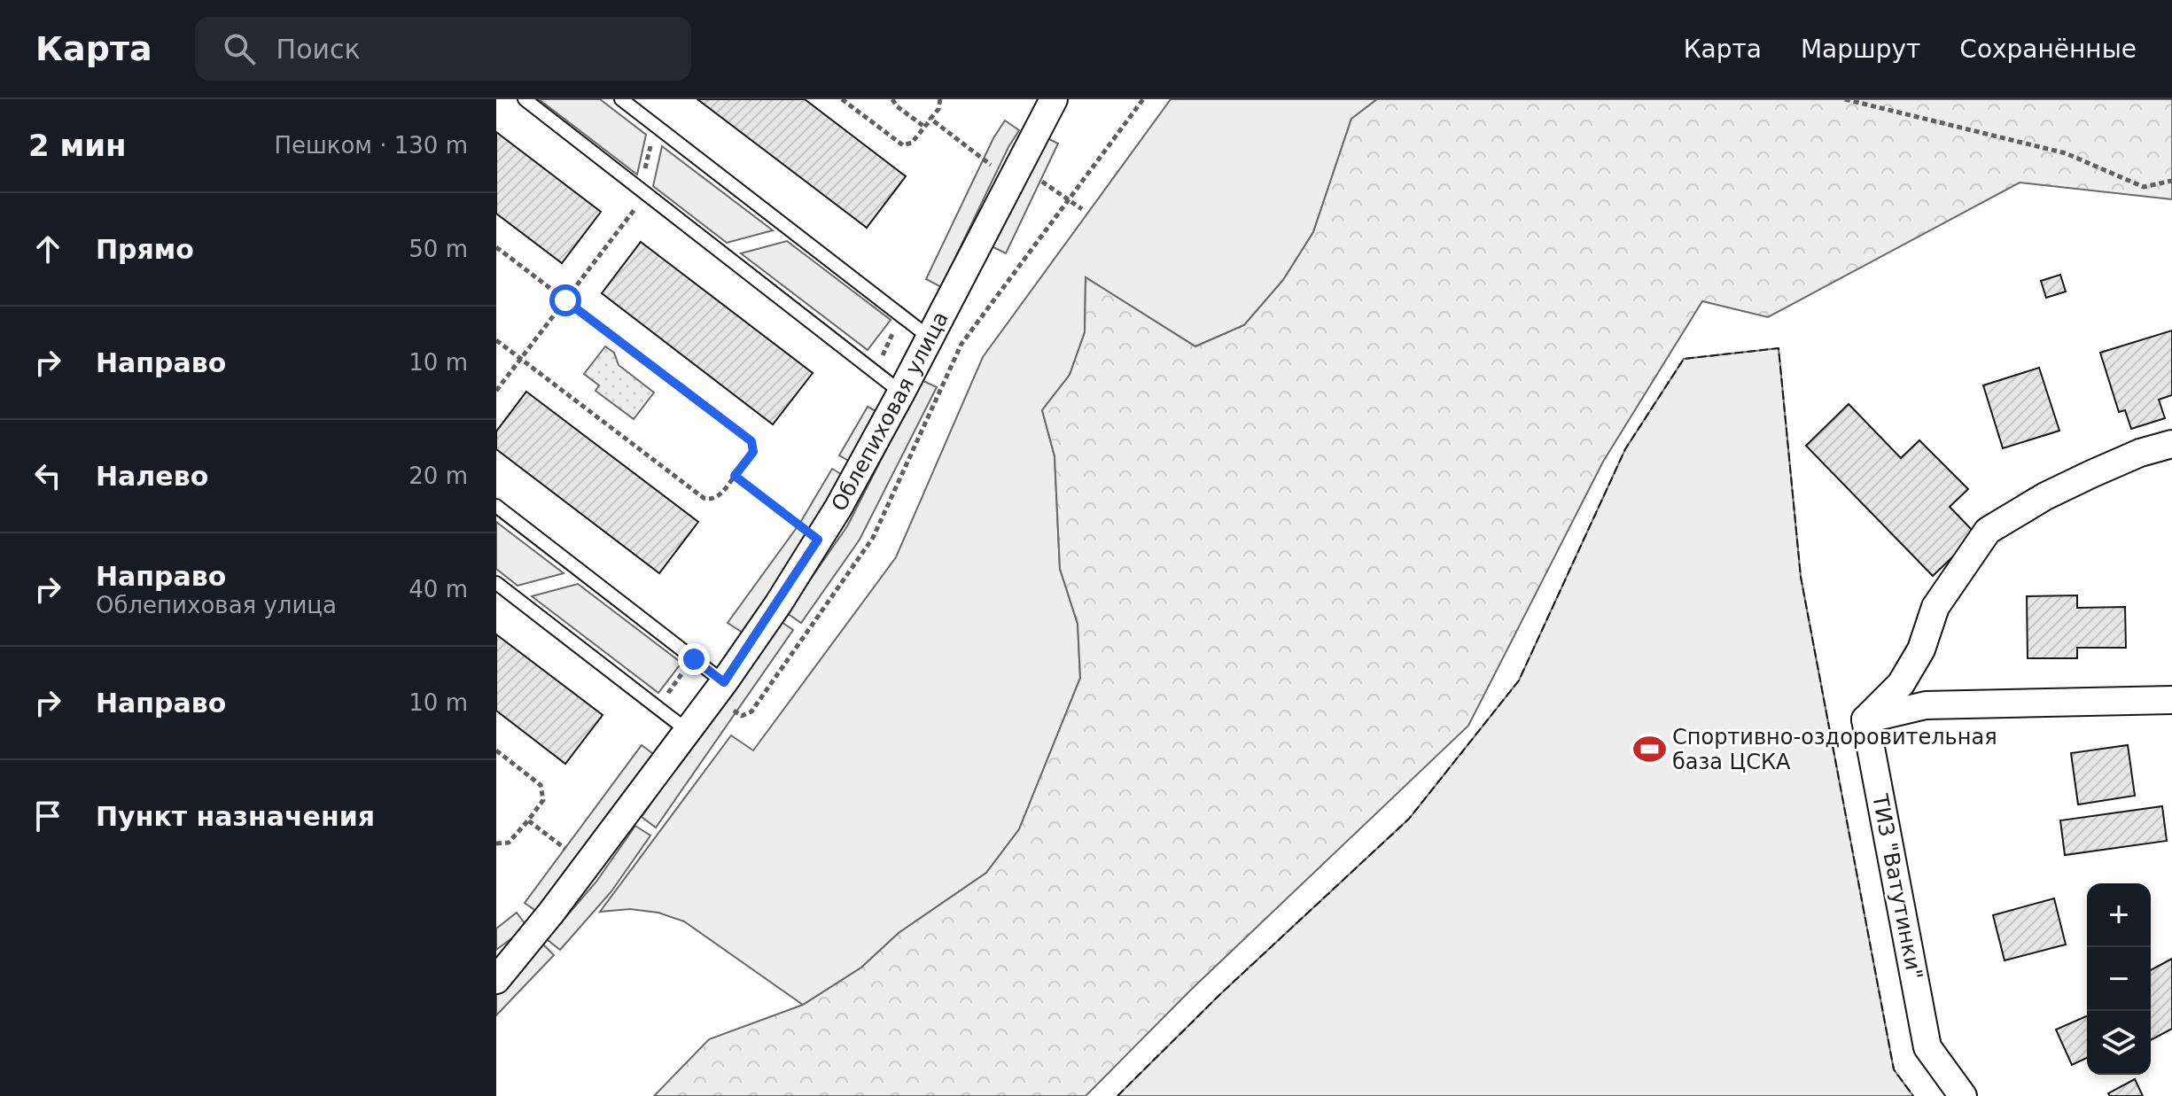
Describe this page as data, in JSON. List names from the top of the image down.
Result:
{
  "streets": {
    "street": ["Облепиховая улица", "ТИЗ \"Ватутинки\""]
  },
  "places": {
    "sports": ["Спортивно-оздоровительная база ЦСКА"]
  },
  "page": {
    "header": "Карта",
    "search": "Поиск",
    "nav": ["Карта", "Маршрут", "Сохранённые"],
    "heading": ["2 мин", "Пешком · 130 m"],
    "list": [
      ["Прямо", "50 m"],
      ["Направо", "10 m"],
      ["Налево", "20 m"],
      ["Направо", "Облепиховая улица", "40 m"],
      ["Направо", "10 m"],
      "Пункт назначения"
    ],
    "map_buttons": ["+", "−"]
  }
}
